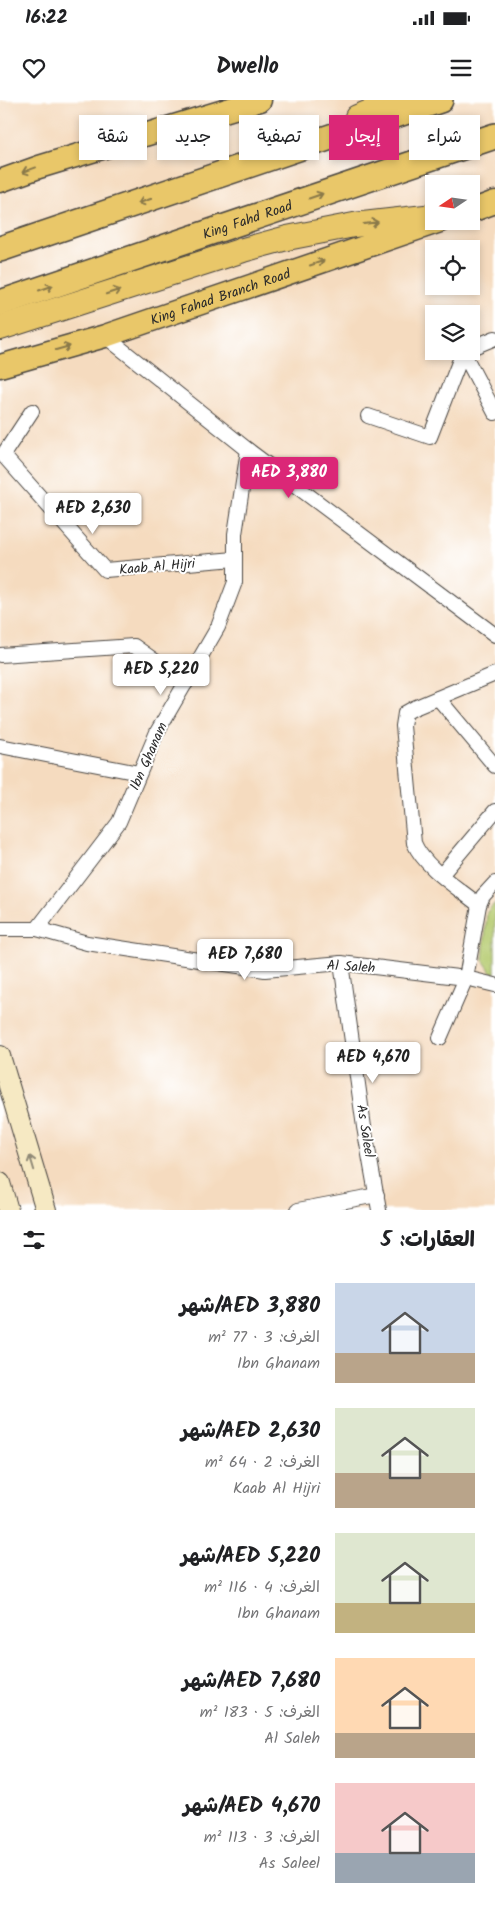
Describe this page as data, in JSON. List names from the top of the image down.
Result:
{
  "streets": {
    "highway": ["King Fahd Road"],
    "main road": ["King Fahad Branch Road"],
    "street": [
      "Kaab Al Hijri",
      "Ibn Ghanam",
      "Al Saleh",
      "As Saleel"
    ]
  },
  "crossings": [
    ["Kaab Al Hijri", "Ibn Ghanam"],
    ["Ibn Ghanam", "Al Saleh"],
    ["Al Saleh", "As Saleel"]
  ],
  "north": "left",
  "page": {
    "status": "16:22",
    "header": "Dwello",
    "chip": [
      "شراء",
      "إيجار",
      "تصفية",
      "جديد",
      "شقة"
    ],
    "price": [
      "AED 3,880",
      "AED 2,630",
      "AED 5,220",
      "AED 7,680",
      "AED 4,670"
    ],
    "heading": "العقارات: 5",
    "list": [
      {
        "name": "AED 3,880/شهر",
        "note": "الغرف: 3 · 77 m² · Ibn Ghanam"
      },
      {
        "name": "AED 2,630/شهر",
        "note": "الغرف: 2 · 64 m² · Kaab Al Hijri"
      },
      {
        "name": "AED 5,220/شهر",
        "note": "الغرف: 4 · 116 m² · Ibn Ghanam"
      },
      {
        "name": "AED 7,680/شهر",
        "note": "الغرف: 5 · 183 m² · Al Saleh"
      },
      {
        "name": "AED 4,670/شهر",
        "note": "الغرف: 3 · 113 m² · As Saleel"
      }
    ]
  }
}
